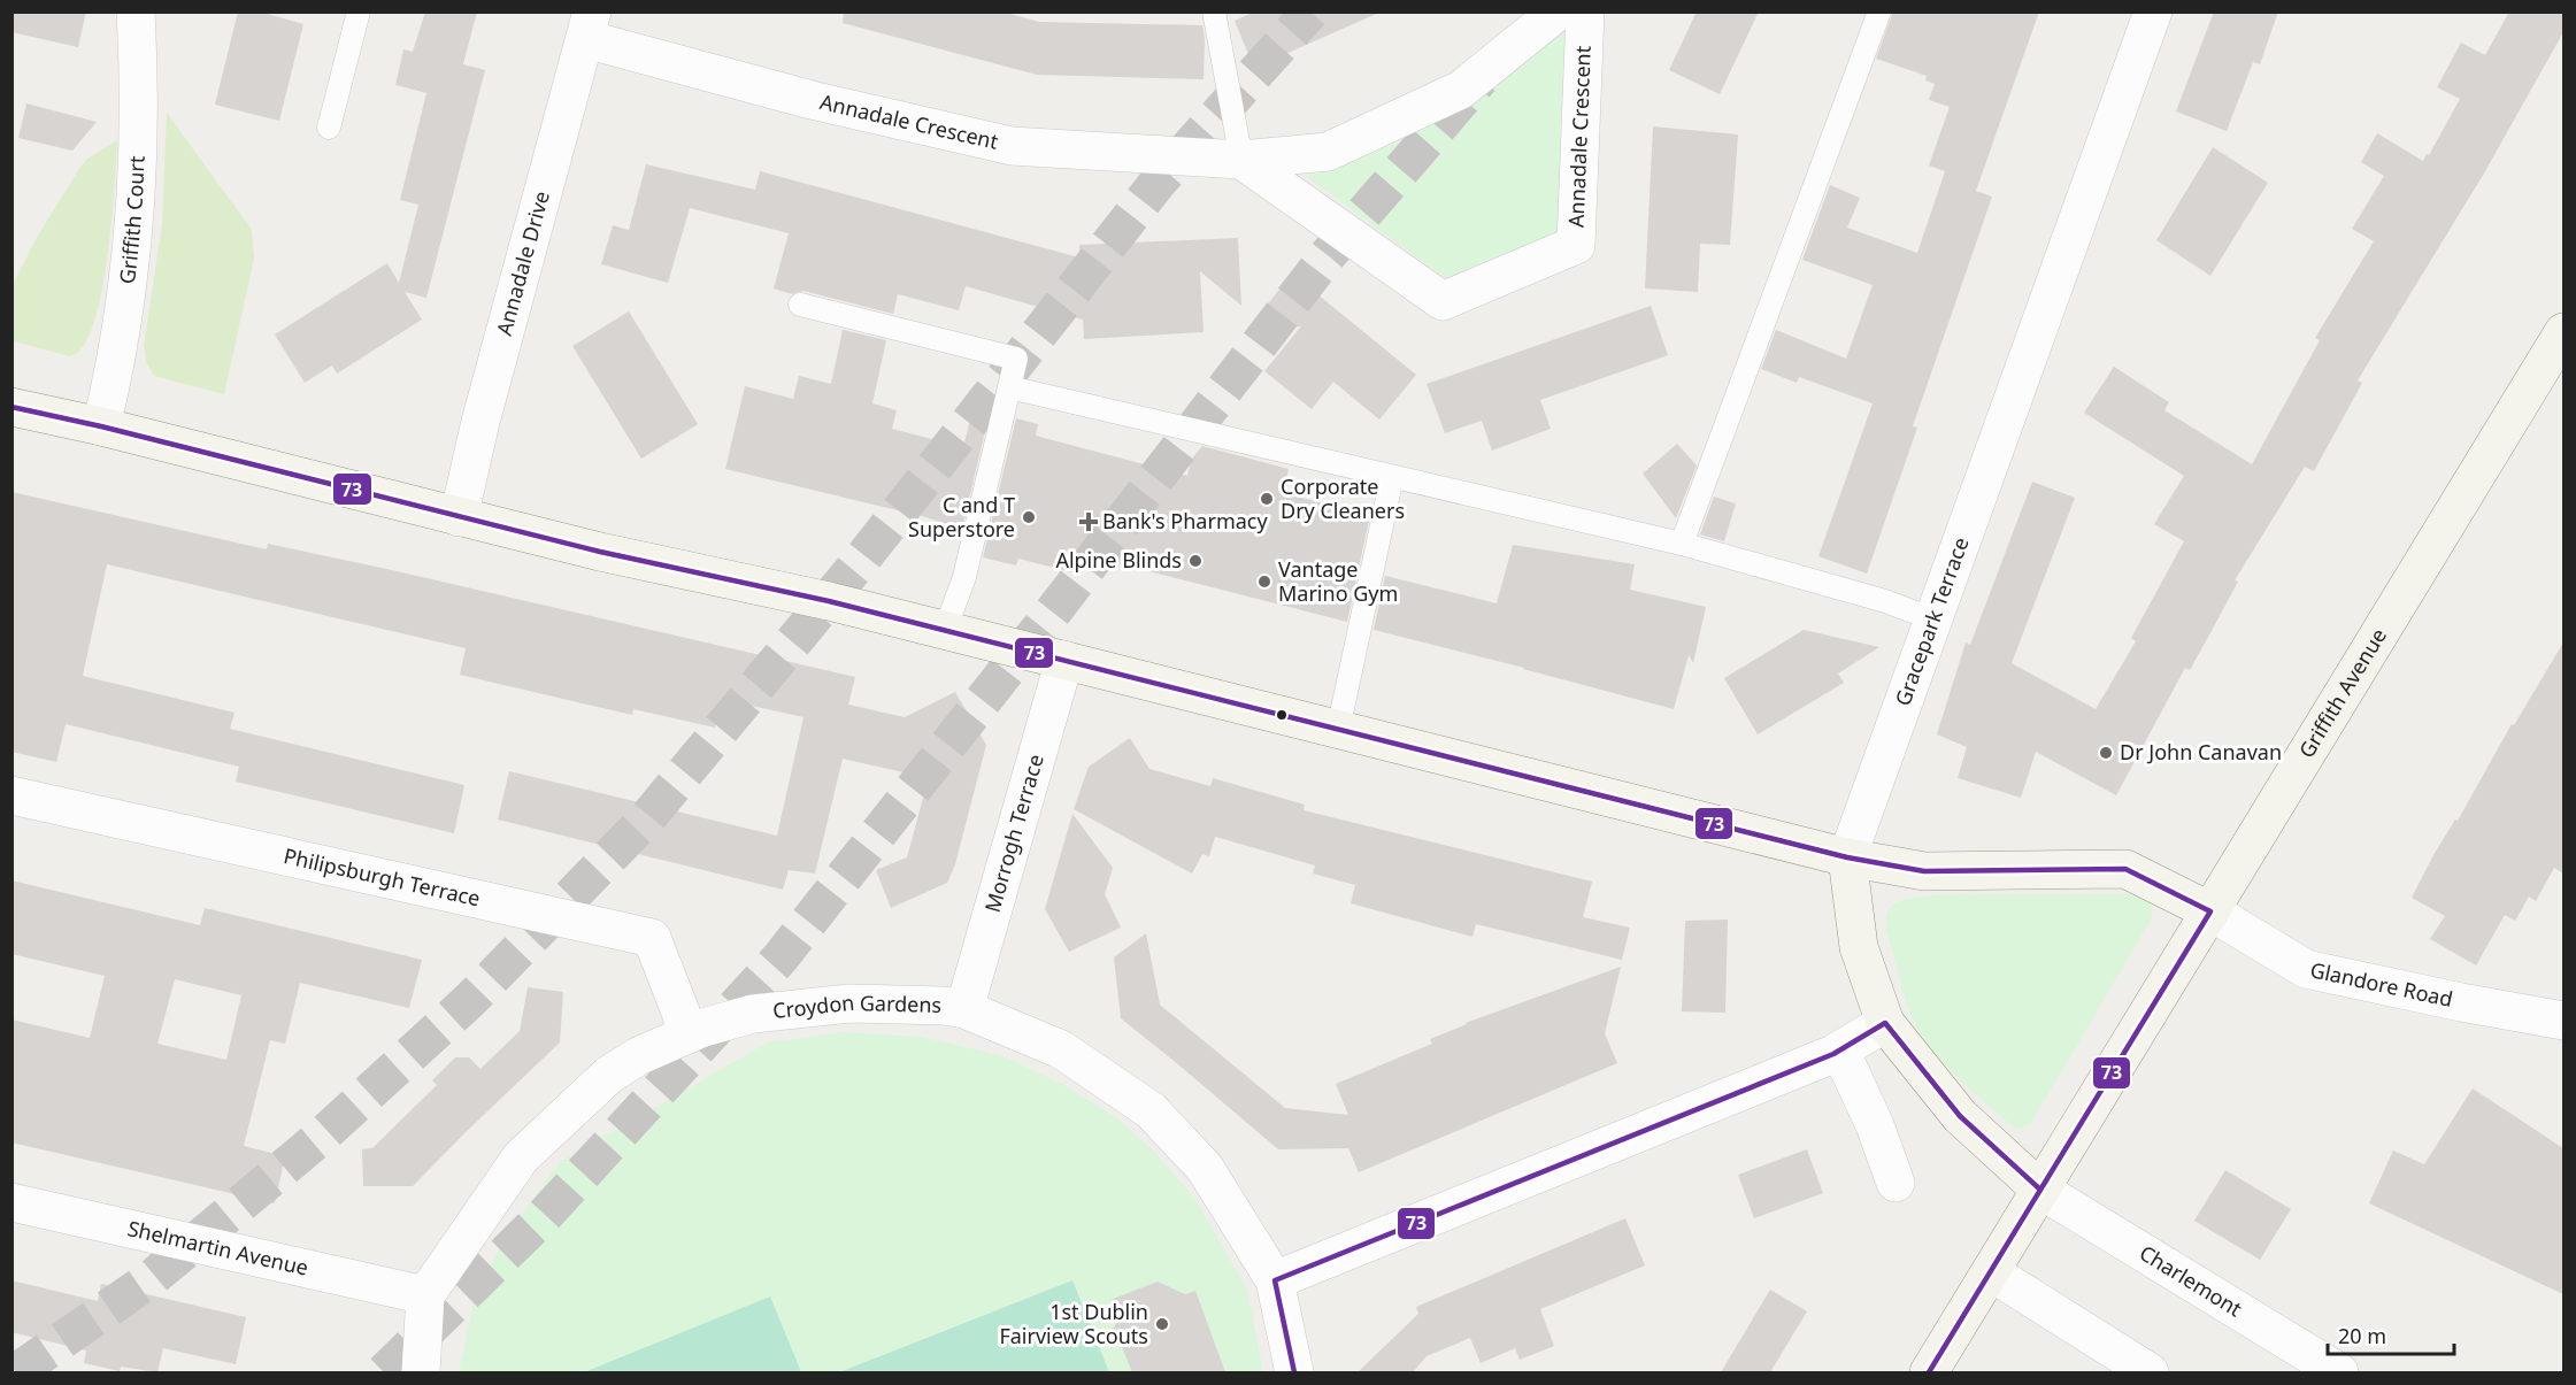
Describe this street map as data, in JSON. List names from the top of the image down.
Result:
{
  "streets": {
    "street": [
      "Annadale Crescent",
      "Griffith Court",
      "Annadale Drive",
      "Gracepark Terrace",
      "Griffith Avenue",
      "Morrogh Terrace",
      "Philipsburgh Terrace",
      "Glandore Road",
      "Croydon Gardens",
      "Shelmartin Avenue",
      "Charlemont"
    ]
  },
  "crossings": [
    ["Annadale Crescent", "Annadale Drive"],
    ["Gracepark Terrace", "Griffith Avenue"],
    ["Gracepark Terrace", "Charlemont"],
    ["Griffith Avenue", "Glandore Road"],
    ["Griffith Avenue", "Charlemont"],
    ["Morrogh Terrace", "Croydon Gardens"],
    ["Philipsburgh Terrace", "Croydon Gardens"],
    ["Croydon Gardens", "Shelmartin Avenue"]
  ],
  "places": {
    "other": [
      "Corporate Dry Cleaners",
      "C and T Superstore",
      "Alpine Blinds",
      "Vantage Marino Gym",
      "Dr John Canavan",
      "1st Dublin Fairview Scouts"
    ],
    "health": ["Bank's Pharmacy"]
  },
  "lines": ["transit line 73"],
  "scale_bar": "20 m"
}
